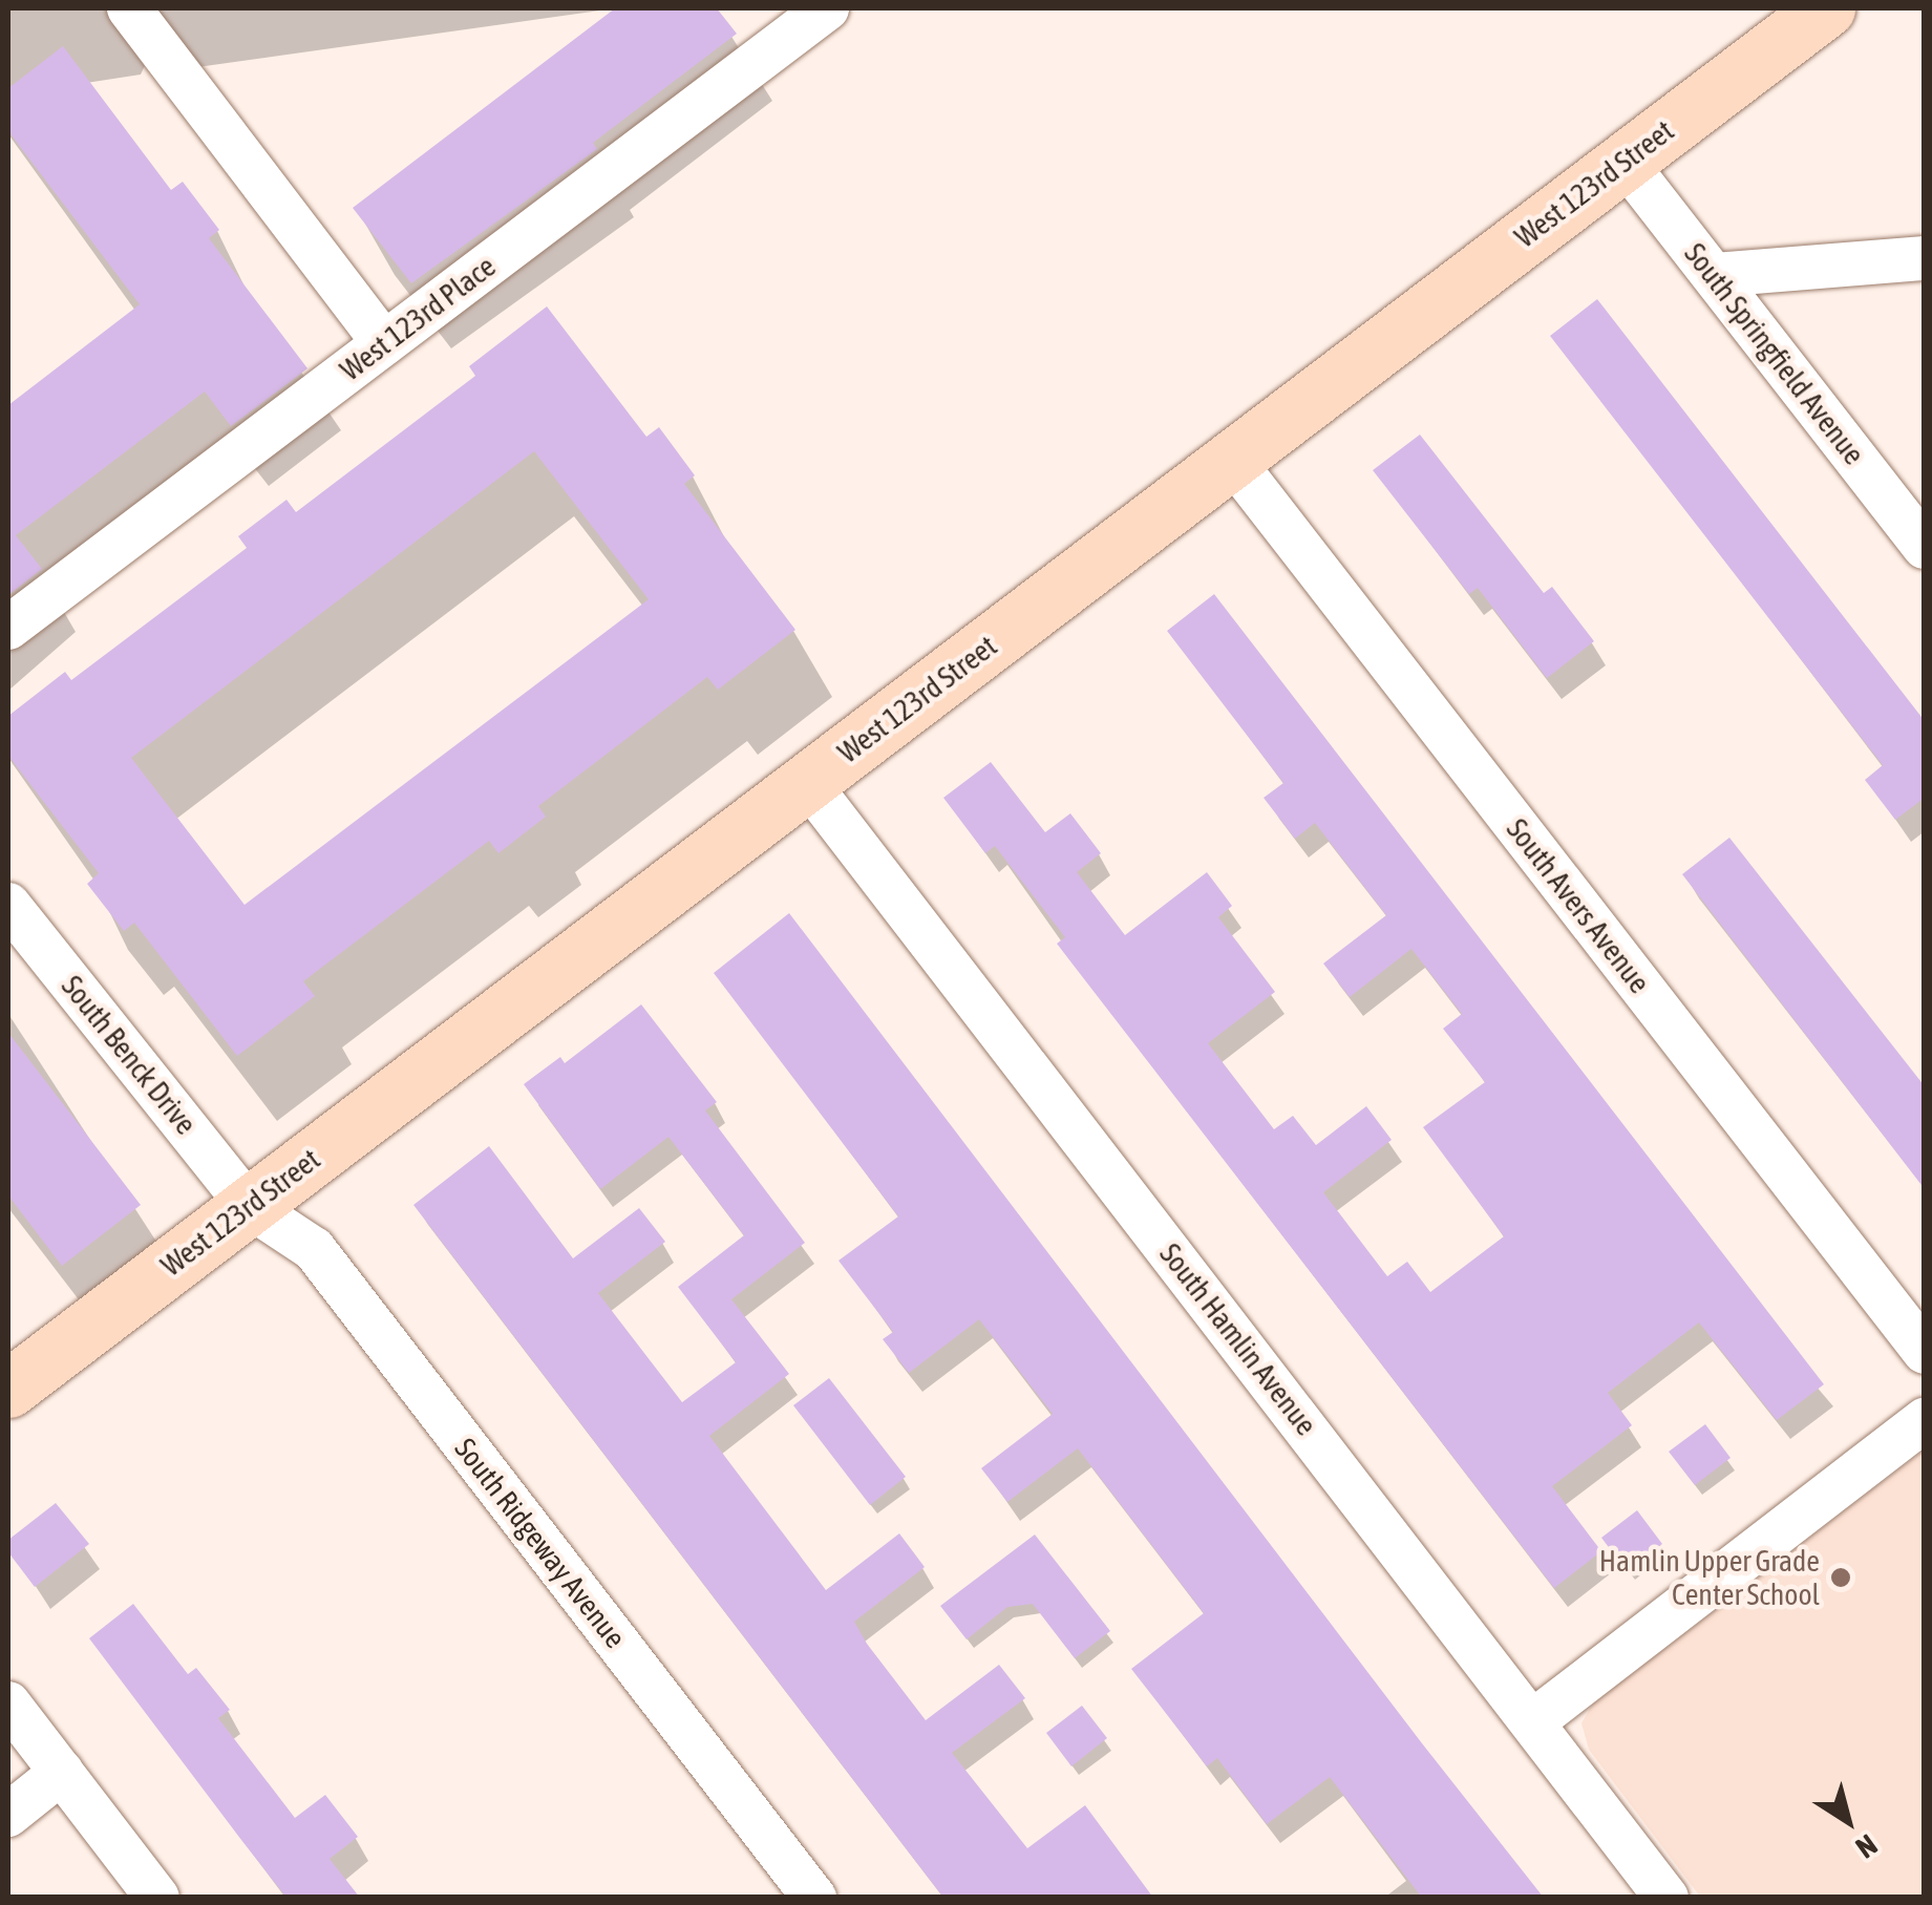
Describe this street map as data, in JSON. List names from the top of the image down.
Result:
{
  "streets": {
    "street": [
      "West 123rd Street",
      "West 123rd Place",
      "South Springfield Avenue",
      "South Avers Avenue",
      "South Benck Drive",
      "South Hamlin Avenue",
      "South Ridgeway Avenue"
    ]
  },
  "crossings": [
    ["West 123rd Street", "South Springfield Avenue"],
    ["West 123rd Street", "South Avers Avenue"],
    ["West 123rd Street", "South Benck Drive"],
    ["West 123rd Street", "South Hamlin Avenue"],
    ["West 123rd Street", "South Ridgeway Avenue"],
    ["South Benck Drive", "South Ridgeway Avenue"]
  ],
  "places": ["Hamlin Upper Grade Center School"],
  "north": "bottom right"
}
